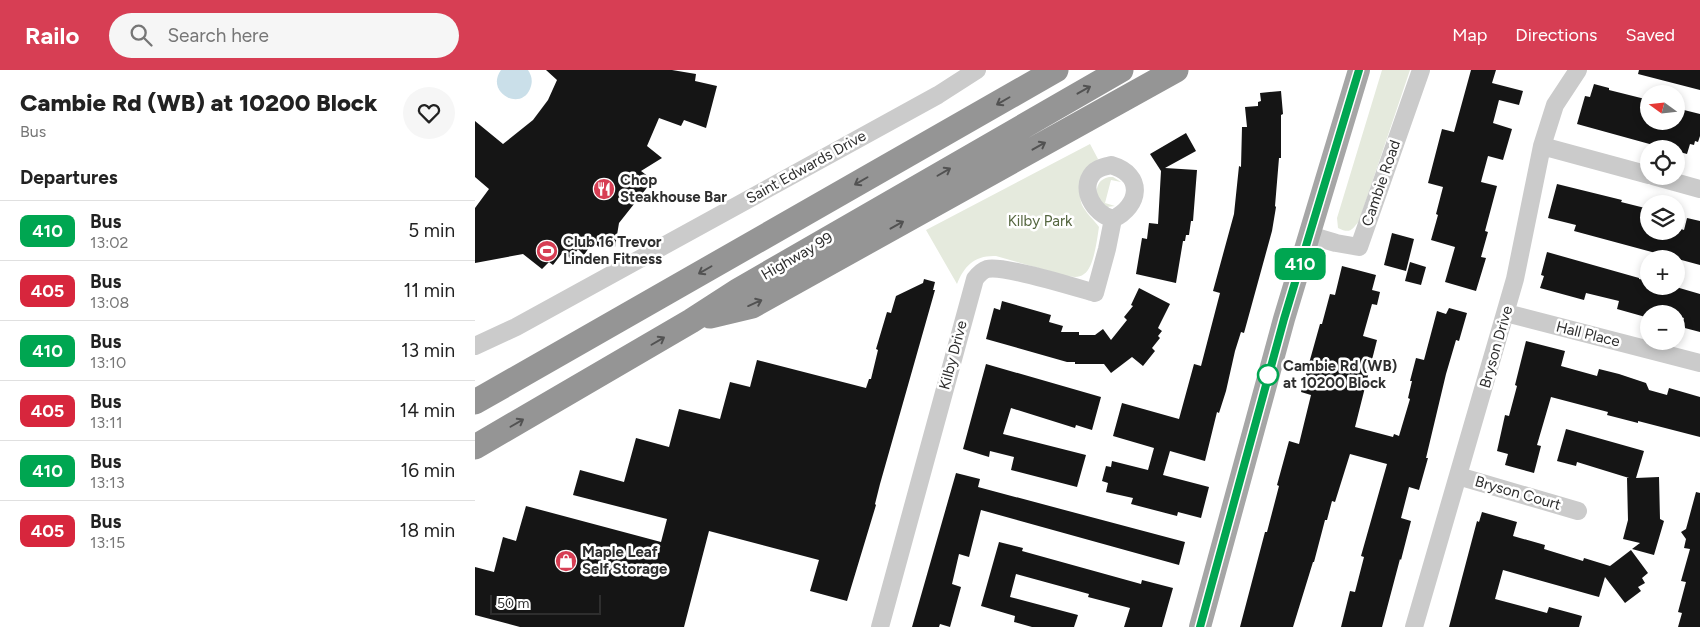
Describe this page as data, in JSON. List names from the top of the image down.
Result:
{
  "streets": {
    "highway": ["Highway 99"],
    "street": [
      "Saint Edwards Drive",
      "Cambie Road",
      "Hall Place",
      "Bryson Drive",
      "Kilby Drive",
      "Bryson Court"
    ]
  },
  "crossings": [
    ["Hall Place", "Bryson Drive"],
    ["Bryson Drive", "Bryson Court"]
  ],
  "parks": ["Kilby Park"],
  "places": {
    "restaurant": ["Chop Steakhouse Bar"],
    "sports": ["Club 16 Trevor Linden Fitness"],
    "other": ["Cambie Rd (WB) at 10200 Block"],
    "shop": ["Maple Leaf Self Storage"]
  },
  "lines": ["bus line 410"],
  "scale_bar": "50 m",
  "north": "left",
  "page": {
    "header": "Railo",
    "search": "Search here",
    "nav": ["Map", "Directions", "Saved"],
    "heading": [
      ["Cambie Rd (WB) at 10200 Block", "Bus"],
      "Departures"
    ],
    "on_map": "410",
    "map_buttons": ["+", "−"],
    "list": [
      {
        "mark": "410",
        "name": "Bus",
        "note": "13:02",
        "value": "5 min"
      },
      {
        "mark": "405",
        "name": "Bus",
        "note": "13:08",
        "value": "11 min"
      },
      {
        "mark": "410",
        "name": "Bus",
        "note": "13:10",
        "value": "13 min"
      },
      {
        "mark": "405",
        "name": "Bus",
        "note": "13:11",
        "value": "14 min"
      },
      {
        "mark": "410",
        "name": "Bus",
        "note": "13:13",
        "value": "16 min"
      },
      {
        "mark": "405",
        "name": "Bus",
        "note": "13:15",
        "value": "18 min"
      }
    ],
    "scale": "50 m"
  }
}
